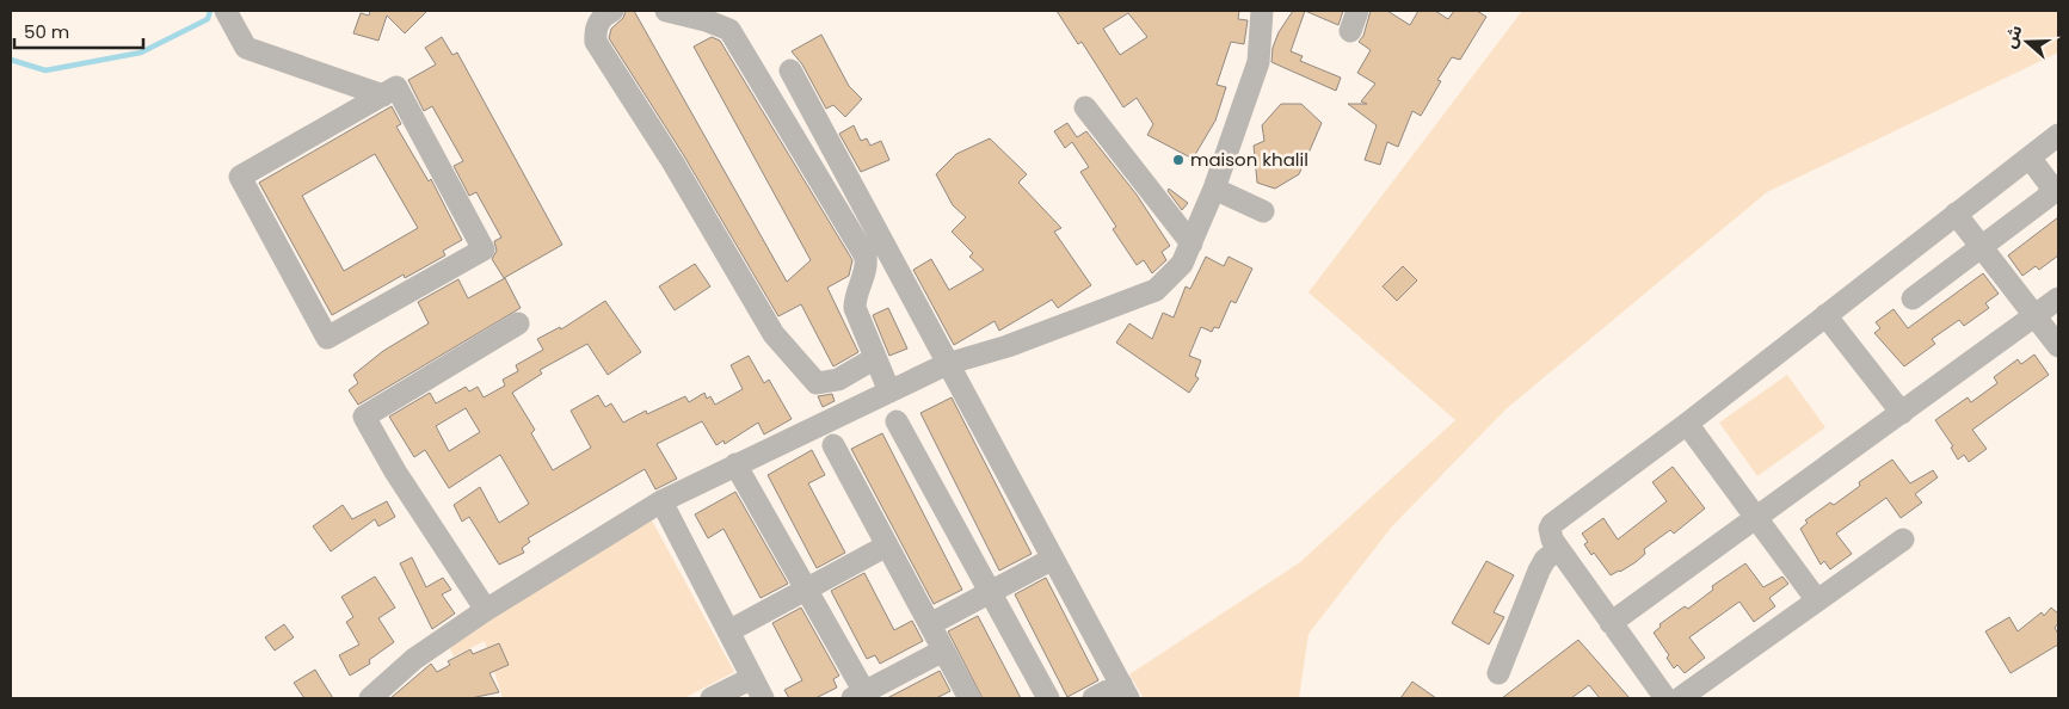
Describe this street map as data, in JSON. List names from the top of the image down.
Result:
{
  "places": ["maison khalil"],
  "scale_bar": "50 m",
  "north": "left"
}
